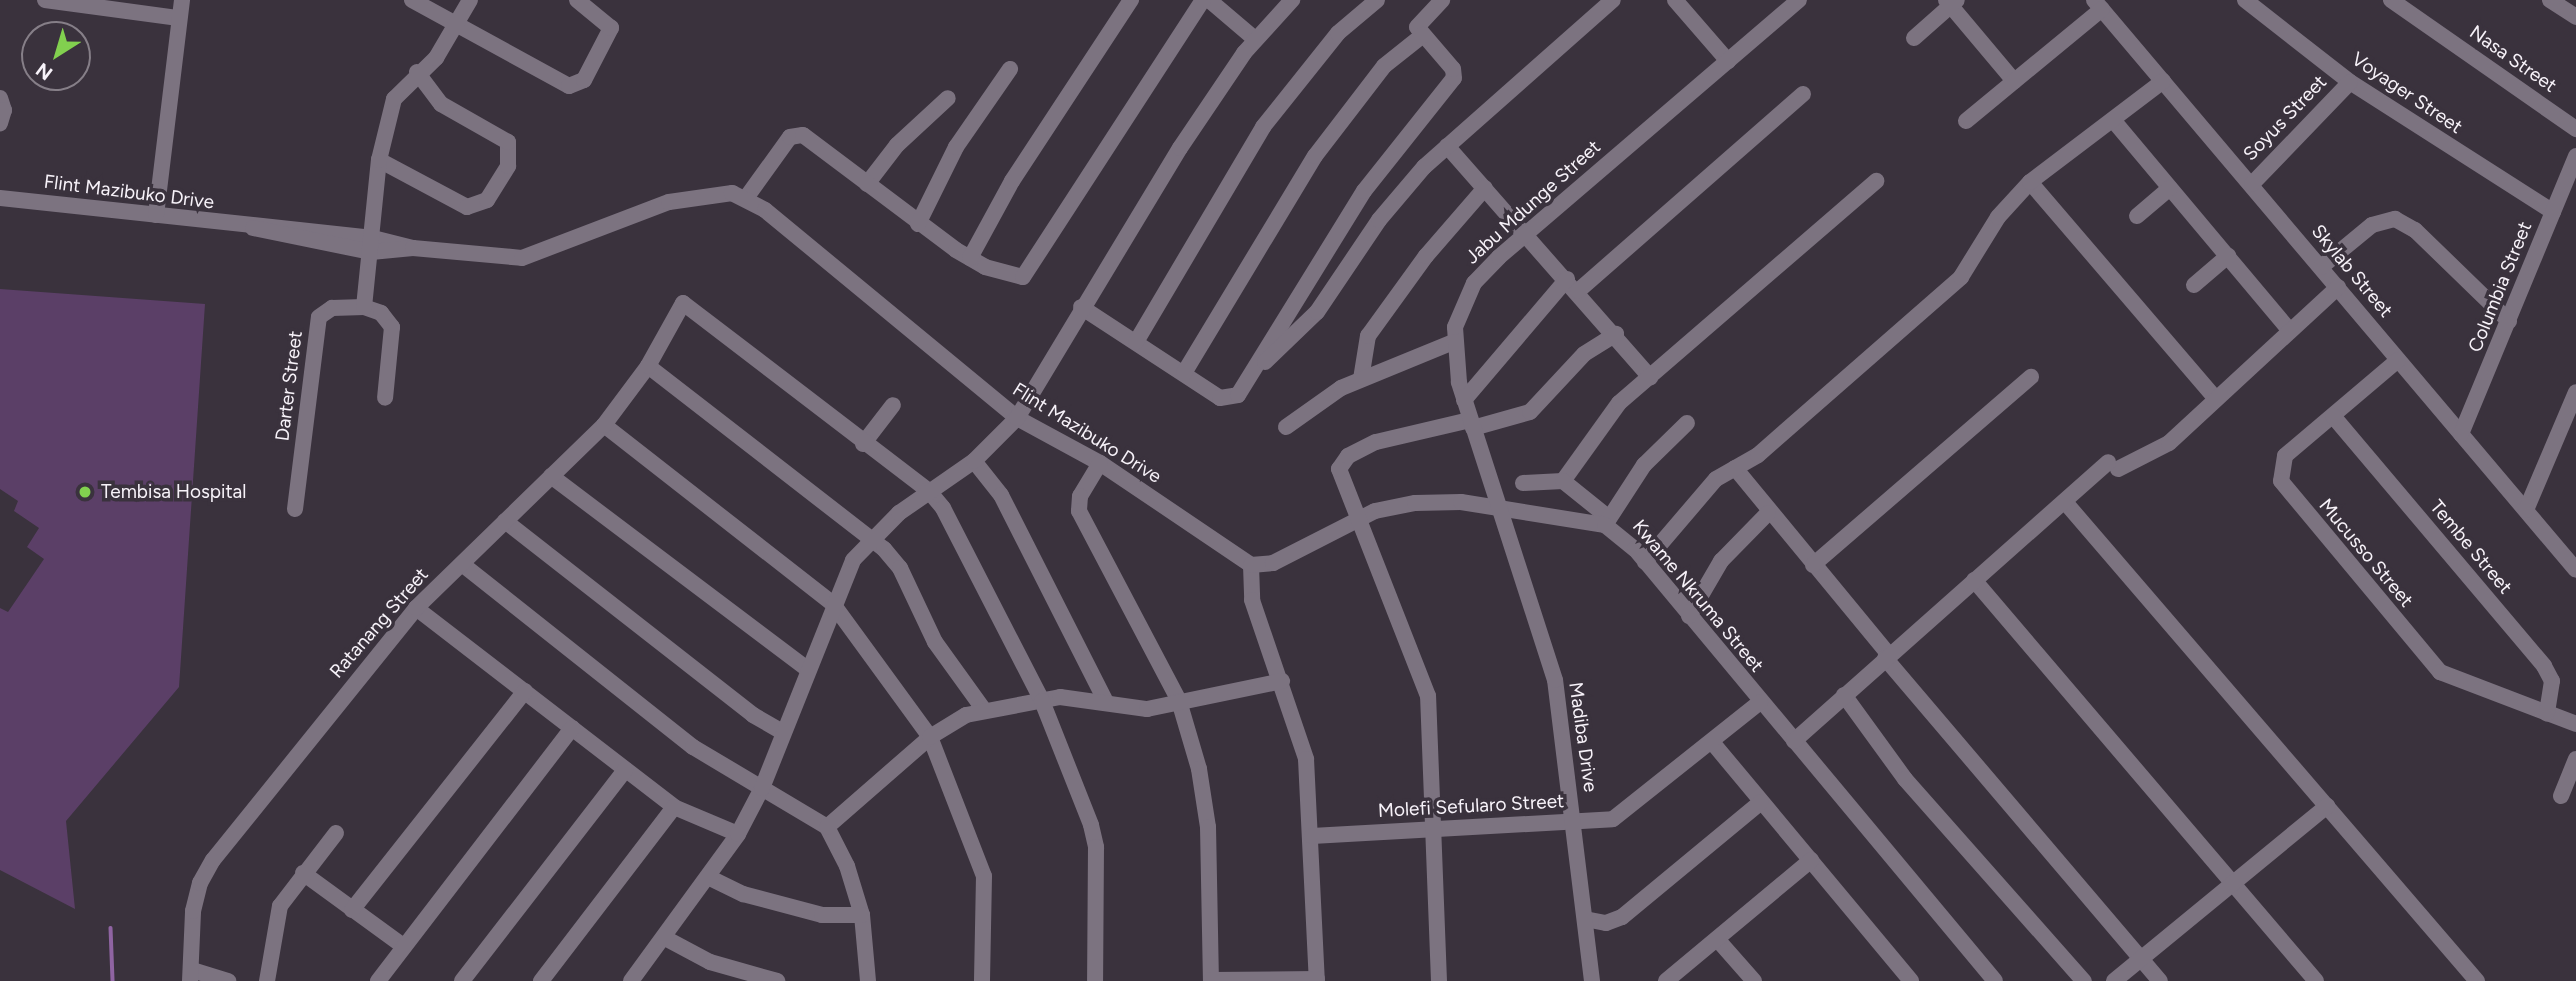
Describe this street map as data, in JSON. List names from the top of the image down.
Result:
{
  "streets": {
    "street": [
      "Nasa Street",
      "Voyager Street",
      "Soyus Street",
      "Flint Mazibuko Drive",
      "Jabu Mdunge Street",
      "Skylab Street",
      "Columbia Street",
      "Darter Street",
      "Tembe Street",
      "Mucusso Street",
      "Kwame Nkruma Street",
      "Ratanang Street",
      "Madiba Drive",
      "Molefi Sefularo Street"
    ]
  },
  "crossings": [
    ["Voyager Street", "Soyus Street"],
    ["Voyager Street", "Columbia Street"],
    ["Soyus Street", "Skylab Street"],
    ["Flint Mazibuko Drive", "Kwame Nkruma Street"],
    ["Jabu Mdunge Street", "Kwame Nkruma Street"],
    ["Jabu Mdunge Street", "Madiba Drive"],
    ["Skylab Street", "Columbia Street"],
    ["Skylab Street", "Mucusso Street"],
    ["Tembe Street", "Mucusso Street"],
    ["Kwame Nkruma Street", "Madiba Drive"],
    ["Kwame Nkruma Street", "Molefi Sefularo Street"],
    ["Madiba Drive", "Molefi Sefularo Street"]
  ],
  "places": ["Tembisa Hospital"],
  "north": "bottom left"
}
